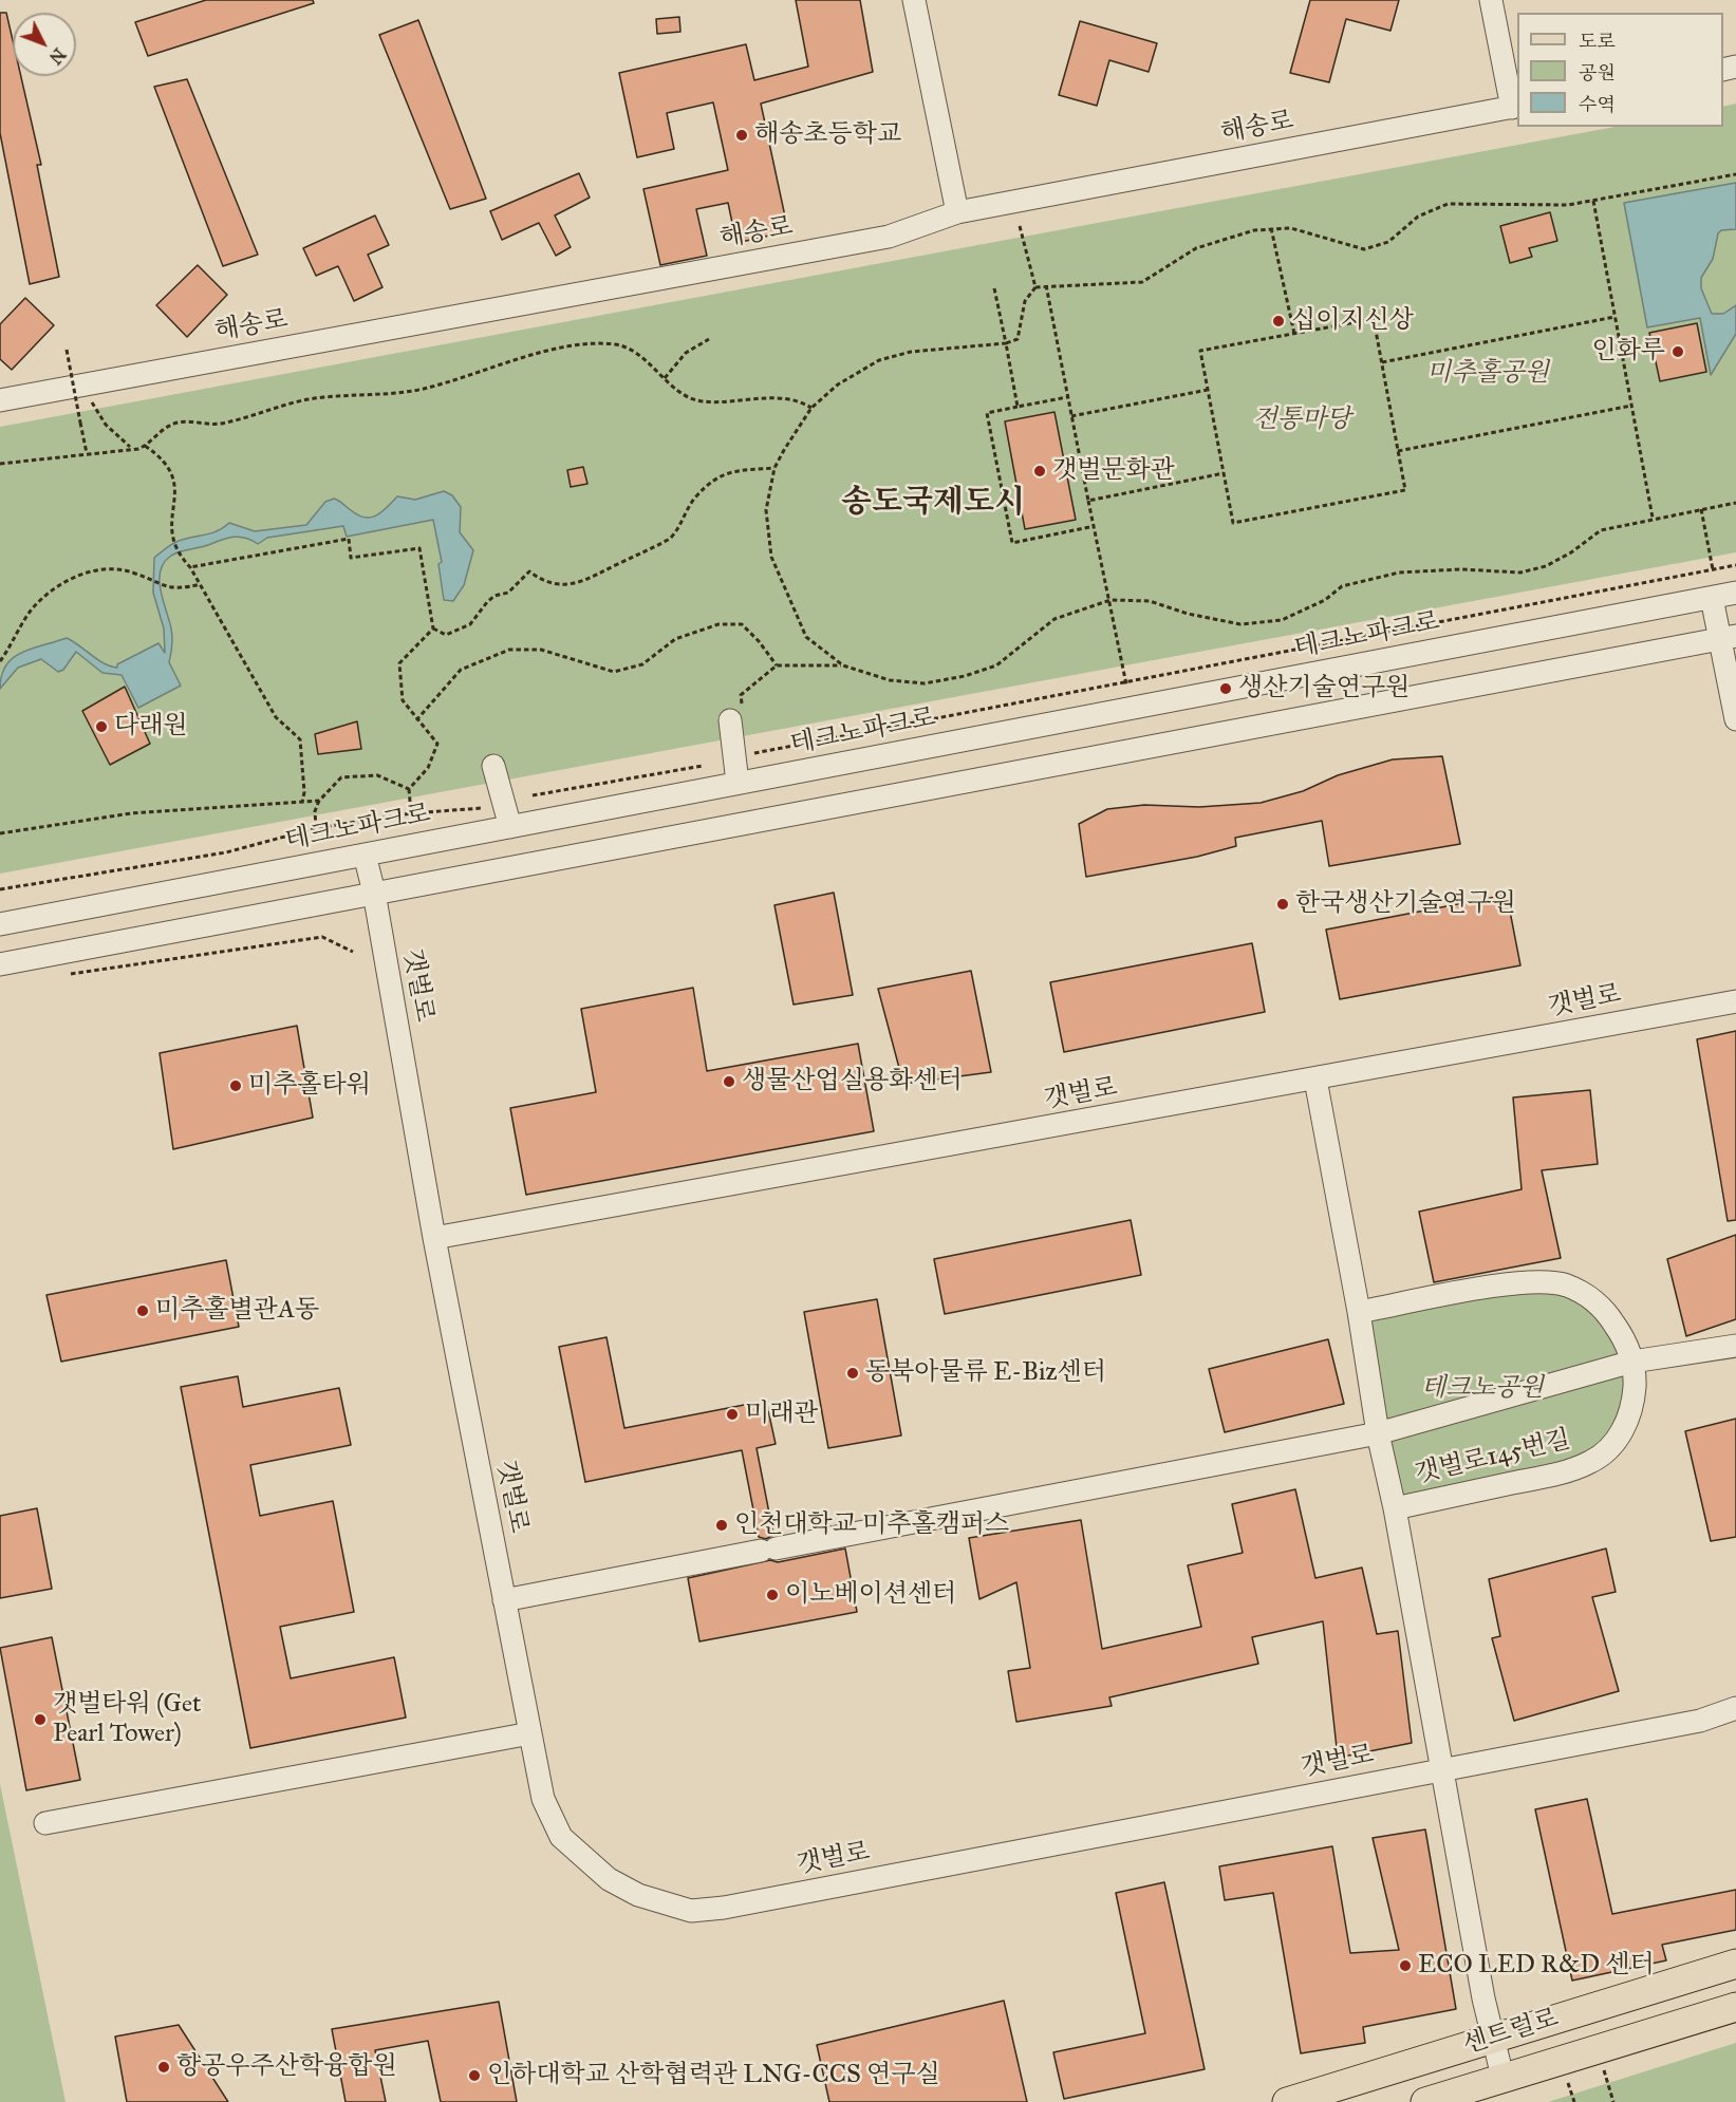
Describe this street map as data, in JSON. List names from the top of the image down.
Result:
{
  "streets": {
    "main road": ["센트럴로"],
    "street": [
      "해송로",
      "테크노파크로",
      "갯벌로",
      "갯벌로145번길"
    ]
  },
  "crossings": [
    ["테크노파크로", "갯벌로"],
    ["갯벌로", "갯벌로145번길"],
    ["갯벌로145번길", "센트럴로"]
  ],
  "districts": ["송도국제도시"],
  "parks": ["미추홀공원", "전통마당", "테크노공원"],
  "places": [
    "해송초등학교",
    "십이지신상",
    "인화루",
    "갯벌문화관",
    "생산기술연구원",
    "다래원",
    "한국생산기술연구원",
    "생물산업실용화센터",
    "미추홀타워",
    "미추홀별관A동",
    "동북아물류 E-Biz센터",
    "미래관",
    "인천대학교 미추홀캠퍼스",
    "이노베이션센터",
    "갯벌타워 (Get Pearl Tower)",
    "ECO LED R&D 센터",
    "항공우주산학융합원",
    "인하대학교 산학협력관 LNG-CCS 연구실"
  ],
  "legend": ["도로", "공원", "수역"],
  "north": "bottom right"
}
